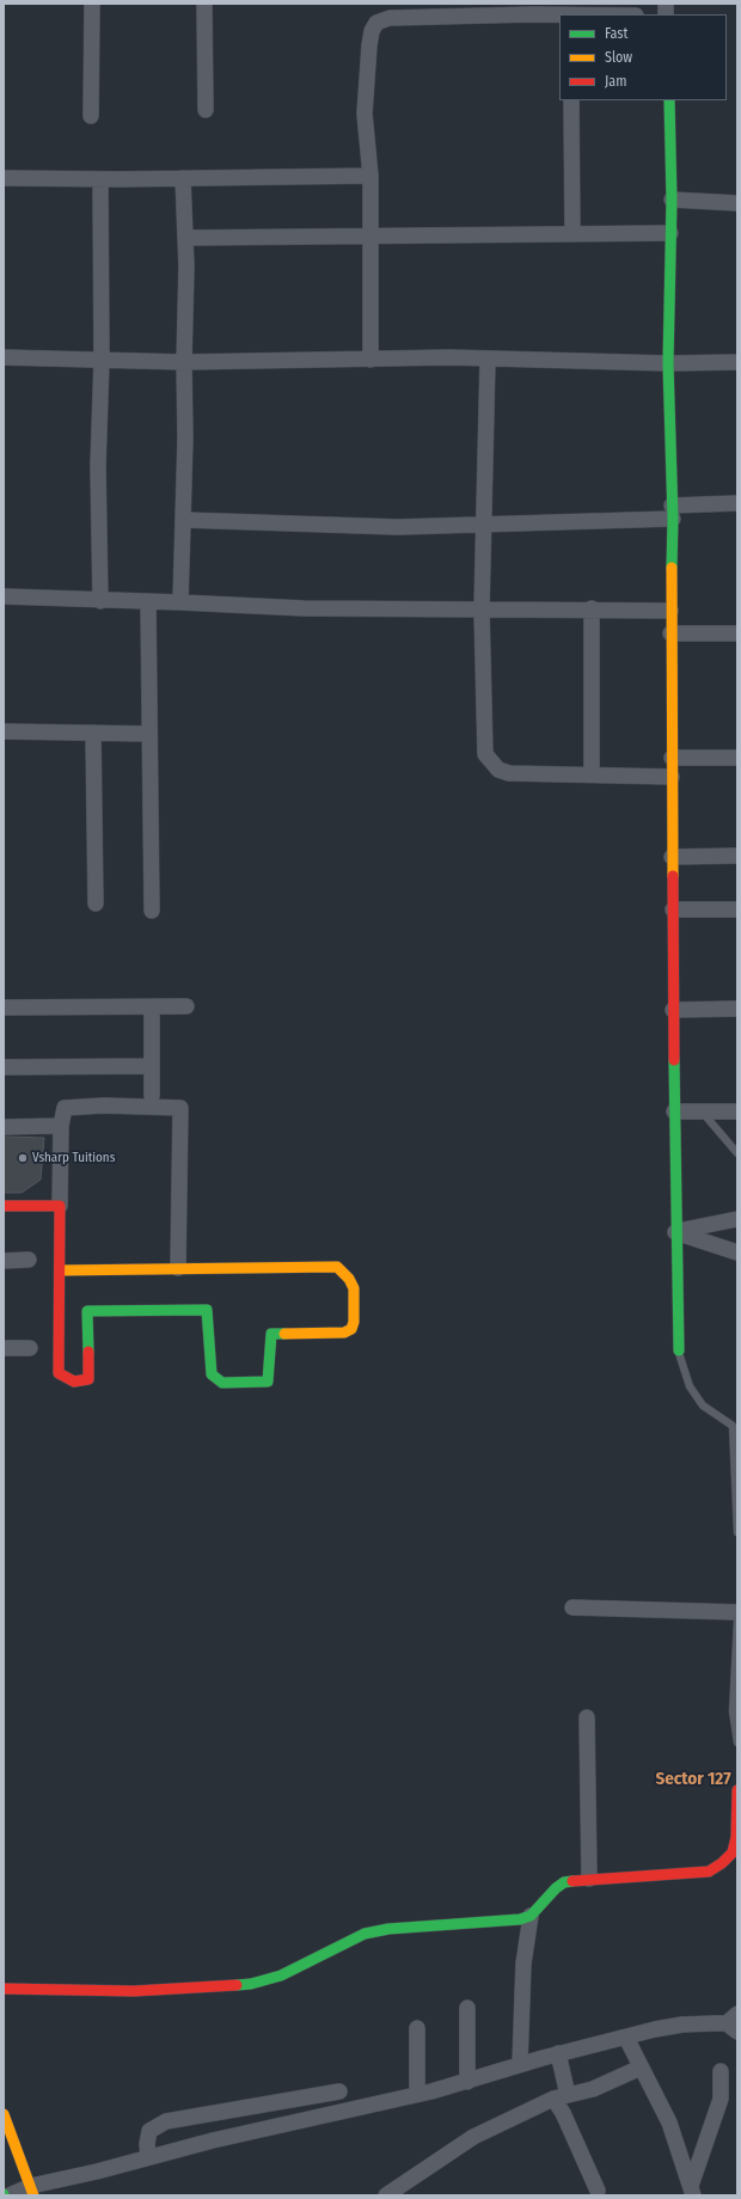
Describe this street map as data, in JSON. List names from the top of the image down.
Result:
{
  "districts": ["Sector 127"],
  "places": ["Vsharp Tuitions"],
  "legend": ["Fast", "Slow", "Jam"]
}
